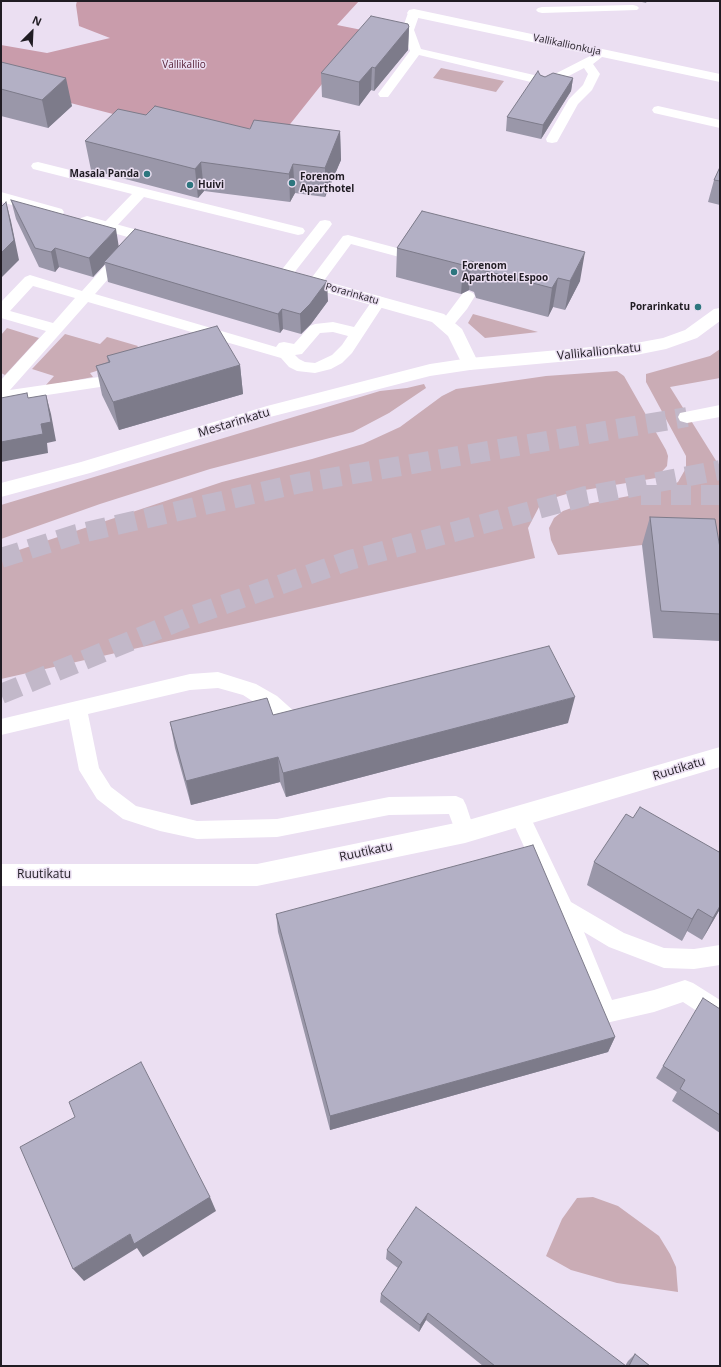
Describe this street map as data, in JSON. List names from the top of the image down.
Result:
{
  "streets": {
    "main road": [
      "Vallikallionkuja",
      "Porarinkatu",
      "Vallikallionkatu",
      "Mestarinkatu",
      "Ruutikatu"
    ]
  },
  "crossings": [
    ["Porarinkatu", "Vallikallionkatu"],
    ["Porarinkatu", "Mestarinkatu"],
    ["Vallikallionkatu", "Mestarinkatu"]
  ],
  "parks": ["Vallikallio"],
  "places": [
    "Masala Panda",
    "Forenom Aparthotel",
    "Huivi",
    "Forenom Aparthotel Espoo",
    "Porarinkatu"
  ],
  "north": "top right"
}
